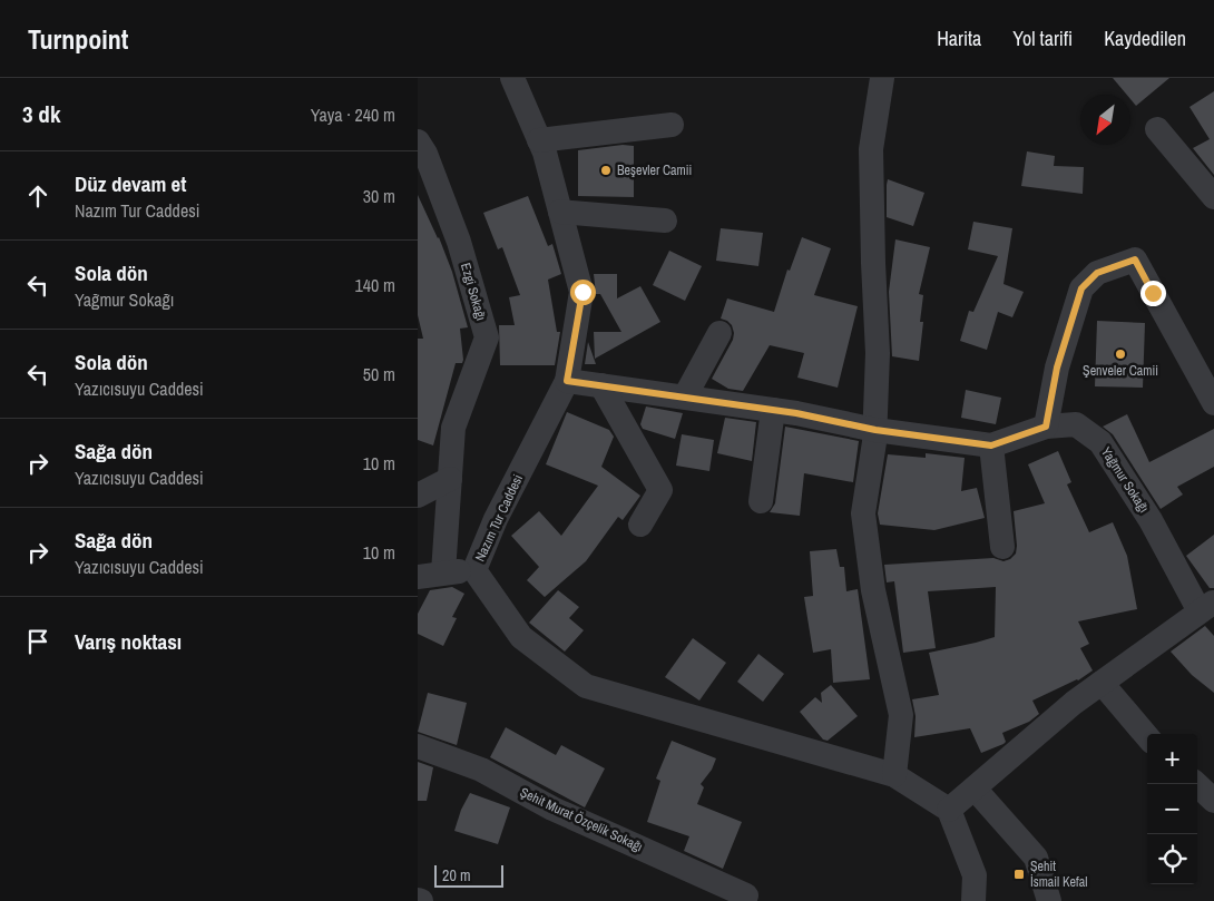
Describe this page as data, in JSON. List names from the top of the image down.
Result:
{
  "streets": {
    "street": [
      "Ezgi Sokağı",
      "Yağmur Sokağı",
      "Nazım Tur Caddesi",
      "Şehit Murat Özçelik Sokağı"
    ]
  },
  "crossings": [
    ["Yağmur Sokağı", "Nazım Tur Caddesi"]
  ],
  "places": {
    "other": ["Beşevler Camii", "Şenveler Camii"],
    "transit": ["Şehit İsmail Kefal"]
  },
  "scale_bar": "20 m",
  "north": "bottom left",
  "page": {
    "header": "Turnpoint",
    "nav": ["Harita", "Yol tarifi", "Kaydedilen"],
    "heading": ["3 dk", "Yaya · 240 m"],
    "list": [
      ["Düz devam et", "Nazım Tur Caddesi", "30 m"],
      ["Sola dön", "Yağmur Sokağı", "140 m"],
      ["Sola dön", "Yazıcısuyu Caddesi", "50 m"],
      ["Sağa dön", "Yazıcısuyu Caddesi", "10 m"],
      ["Sağa dön", "Yazıcısuyu Caddesi", "10 m"],
      "Varış noktası"
    ],
    "map_buttons": ["+", "−"],
    "scale": "20 m"
  }
}
